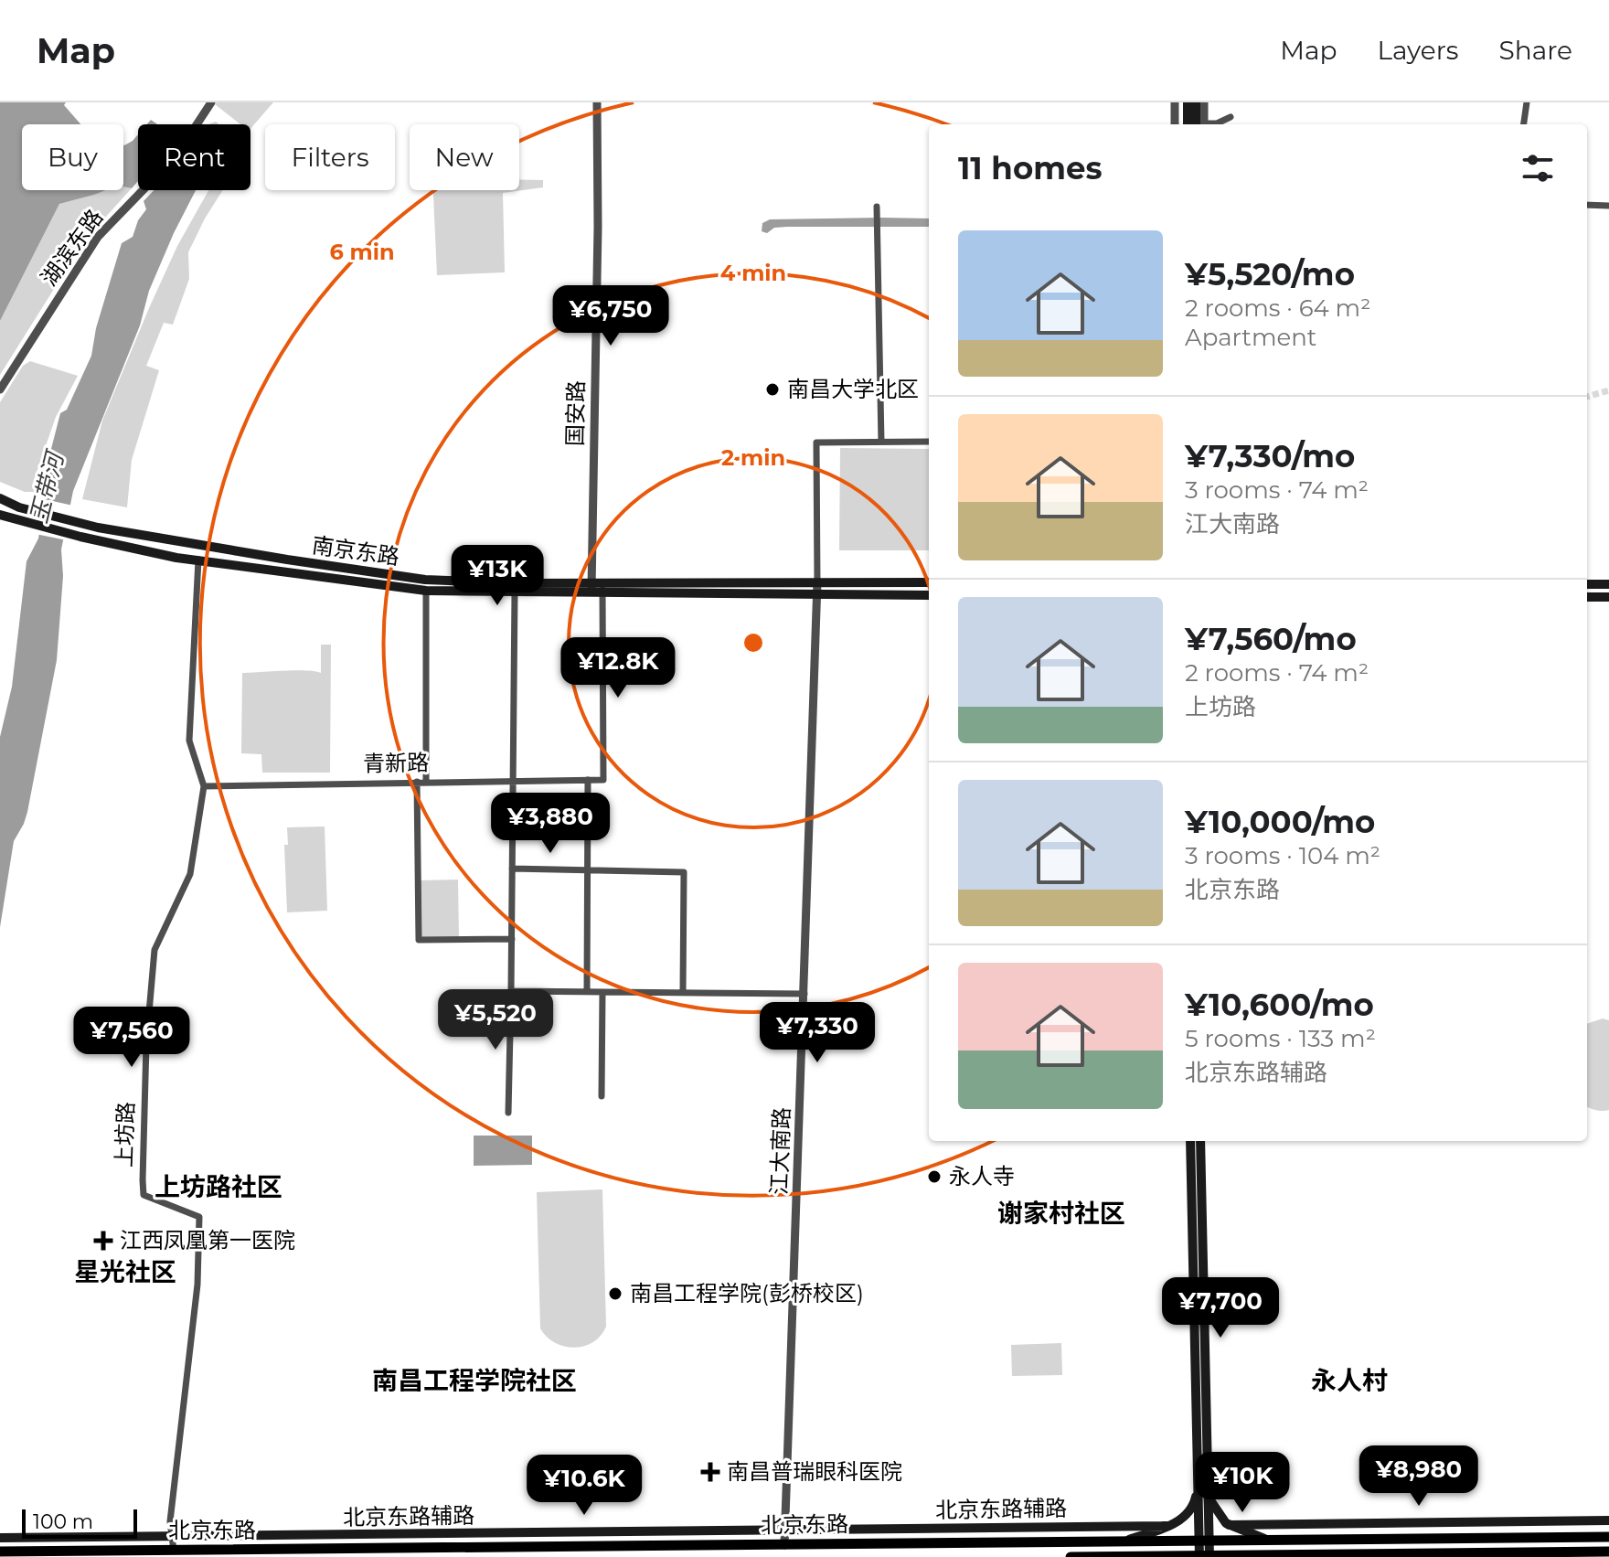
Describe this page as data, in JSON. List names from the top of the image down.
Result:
{
  "streets": {
    "main road": ["南京东路", "北京东路辅路", "北京东路"],
    "street": [
      "湖滨东路",
      "国安路",
      "青新路",
      "上坊路",
      "江大南路"
    ]
  },
  "crossings": [
    ["国安路", "南京东路"],
    ["南京东路", "上坊路"],
    ["南京东路", "江大南路"],
    ["青新路", "上坊路"],
    ["上坊路", "北京东路辅路"],
    ["上坊路", "北京东路"],
    ["江大南路", "北京东路辅路"],
    ["江大南路", "北京东路"]
  ],
  "districts": [
    "上坊路社区",
    "谢家村社区",
    "星光社区",
    "南昌工程学院社区",
    "永人村"
  ],
  "water": ["玉带河"],
  "places": {
    "other": ["南昌大学北区", "永人寺", "南昌工程学院(彭桥校区)"],
    "health": ["江西凤凰第一医院", "南昌普瑞眼科医院"]
  },
  "scale_bar": "100 m",
  "page": {
    "header": "Map",
    "nav": ["Map", "Layers", "Share"],
    "chip": [
      "Buy",
      "Rent",
      "Filters",
      "New"
    ],
    "heading": "11 homes",
    "list": [
      {
        "name": "¥5,520/mo",
        "note": "2 rooms · 64 m² · Apartment"
      },
      {
        "name": "¥7,330/mo",
        "note": "3 rooms · 74 m² · 江大南路"
      },
      {
        "name": "¥7,560/mo",
        "note": "2 rooms · 74 m² · 上坊路"
      },
      {
        "name": "¥10,000/mo",
        "note": "3 rooms · 104 m² · 北京东路"
      },
      {
        "name": "¥10,600/mo",
        "note": "5 rooms · 133 m² · 北京东路辅路"
      }
    ],
    "price": [
      "¥6,750",
      "¥13K",
      "¥12.8K",
      "¥3,880",
      "¥5,520",
      "¥7,330",
      "¥7,560",
      "¥7,700",
      "¥8,980",
      "¥10K",
      "¥10.6K"
    ],
    "scale": "100 m"
  },
  "rings": ["6 min", "4 min", "2 min"]
}
